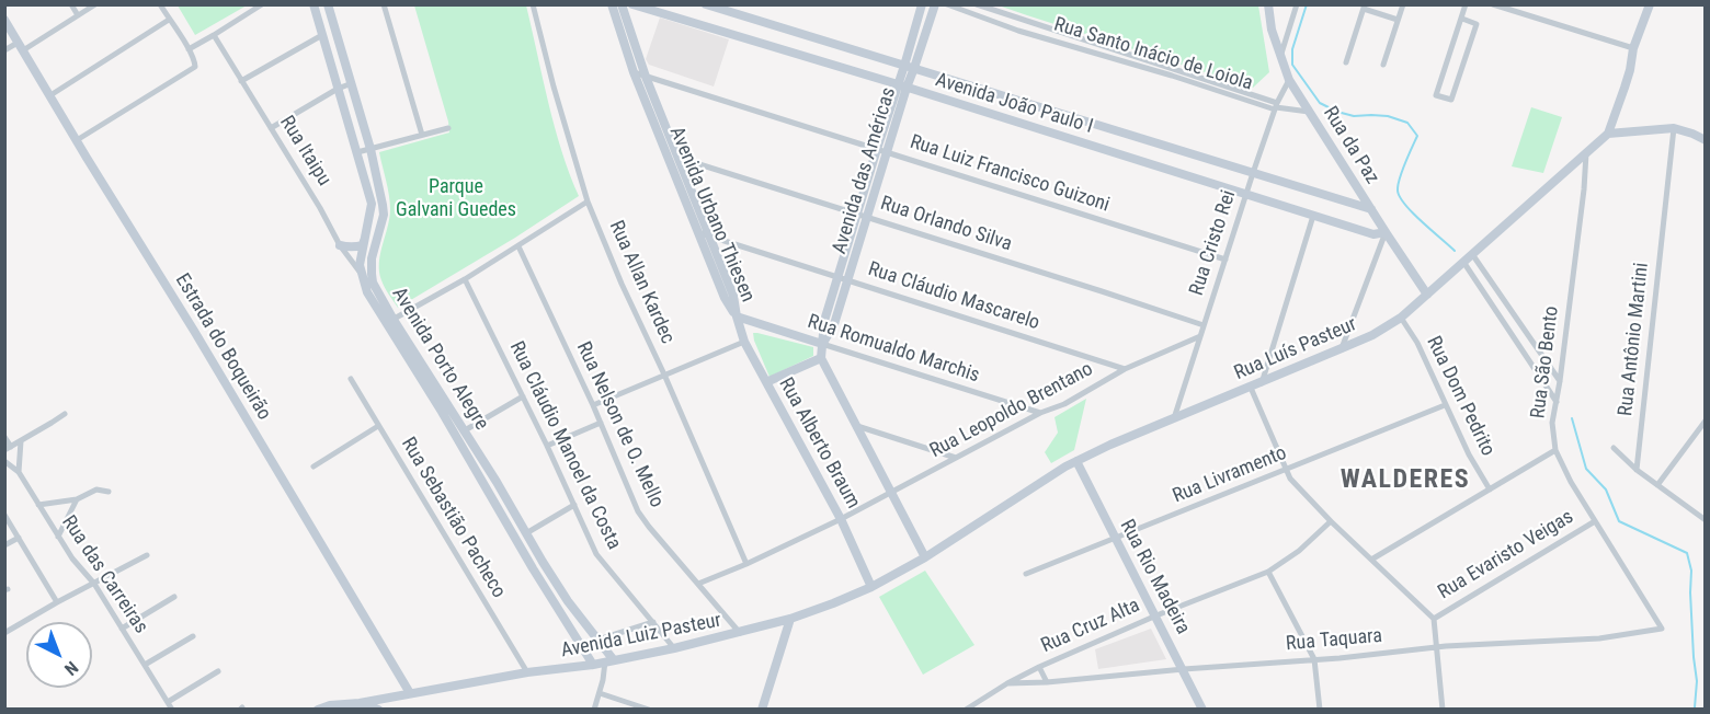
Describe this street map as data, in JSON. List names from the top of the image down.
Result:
{
  "streets": {
    "street": [
      "Rua Santo Inácio de Loiola",
      "Avenida João Paulo I",
      "Rua da Paz",
      "Rua Itaipu",
      "Avenida das Américas",
      "Rua Luiz Francisco Guizoni",
      "Avenida Urbano Thiesen",
      "Rua Orlando Silva",
      "Rua Cristo Rei",
      "Rua Allan Kardec",
      "Rua Cláudio Mascarelo",
      "Rua Antônio Martini",
      "Estrada do Boqueirão",
      "Rua Romualdo Marchis",
      "Rua Luís Pasteur",
      "Avenida Porto Alegre",
      "Rua São Bento",
      "Rua Dom Pedrito",
      "Rua Leopoldo Brentano",
      "Rua Nelson de O. Mello",
      "Rua Alberto Braum",
      "Rua Cláudio Manoel da Costa",
      "Rua Livramento",
      "Rua Sebastião Pacheco",
      "Rua Evaristo Veigas",
      "Rua das Carreiras",
      "Rua Rio Madeira",
      "Rua Cruz Alta",
      "Avenida Luiz Pasteur",
      "Rua Taquara"
    ]
  },
  "crossings": [
    ["Rua Santo Inácio de Loiola", "Rua Cristo Rei"],
    ["Avenida João Paulo I", "Rua da Paz"],
    ["Avenida João Paulo I", "Avenida das Américas"],
    ["Avenida João Paulo I", "Rua Cristo Rei"],
    ["Rua da Paz", "Rua Cristo Rei"],
    ["Rua da Paz", "Rua Luís Pasteur"],
    ["Rua Itaipu", "Avenida Porto Alegre"],
    ["Avenida das Américas", "Rua Luiz Francisco Guizoni"],
    ["Avenida das Américas", "Rua Orlando Silva"],
    ["Avenida das Américas", "Rua Cláudio Mascarelo"],
    ["Avenida das Américas", "Rua Romualdo Marchis"],
    ["Rua Luiz Francisco Guizoni", "Avenida Urbano Thiesen"],
    ["Rua Luiz Francisco Guizoni", "Rua Cristo Rei"],
    ["Avenida Urbano Thiesen", "Rua Orlando Silva"],
    ["Avenida Urbano Thiesen", "Rua Cláudio Mascarelo"],
    ["Avenida Urbano Thiesen", "Rua Romualdo Marchis"],
    ["Avenida Urbano Thiesen", "Rua Alberto Braum"],
    ["Rua Orlando Silva", "Rua Cristo Rei"],
    ["Rua Cristo Rei", "Rua Luís Pasteur"],
    ["Rua Cristo Rei", "Rua Leopoldo Brentano"],
    ["Rua Allan Kardec", "Rua Leopoldo Brentano"],
    ["Rua Cláudio Mascarelo", "Rua Leopoldo Brentano"],
    ["Estrada do Boqueirão", "Avenida Luiz Pasteur"],
    ["Rua Romualdo Marchis", "Rua Leopoldo Brentano"],
    ["Rua Romualdo Marchis", "Rua Alberto Braum"],
    ["Rua Luís Pasteur", "Rua São Bento"],
    ["Rua Luís Pasteur", "Rua Dom Pedrito"],
    ["Rua Luís Pasteur", "Rua Alberto Braum"],
    ["Rua Luís Pasteur", "Rua Rio Madeira"],
    ["Rua Luís Pasteur", "Avenida Luiz Pasteur"],
    ["Avenida Porto Alegre", "Avenida Luiz Pasteur"],
    ["Rua São Bento", "Rua Evaristo Veigas"],
    ["Rua São Bento", "Rua Taquara"],
    ["Rua Dom Pedrito", "Rua Livramento"],
    ["Rua Leopoldo Brentano", "Rua Nelson de O. Mello"],
    ["Rua Leopoldo Brentano", "Rua Alberto Braum"],
    ["Rua Nelson de O. Mello", "Avenida Luiz Pasteur"],
    ["Rua Alberto Braum", "Avenida Luiz Pasteur"],
    ["Rua Cláudio Manoel da Costa", "Avenida Luiz Pasteur"],
    ["Rua Livramento", "Rua Rio Madeira"],
    ["Rua Sebastião Pacheco", "Avenida Luiz Pasteur"],
    ["Rua Rio Madeira", "Rua Cruz Alta"],
    ["Rua Rio Madeira", "Rua Taquara"],
    ["Rua Cruz Alta", "Rua Taquara"]
  ],
  "districts": ["WALDERES"],
  "parks": ["Parque Galvani Guedes"],
  "north": "bottom right"
}
